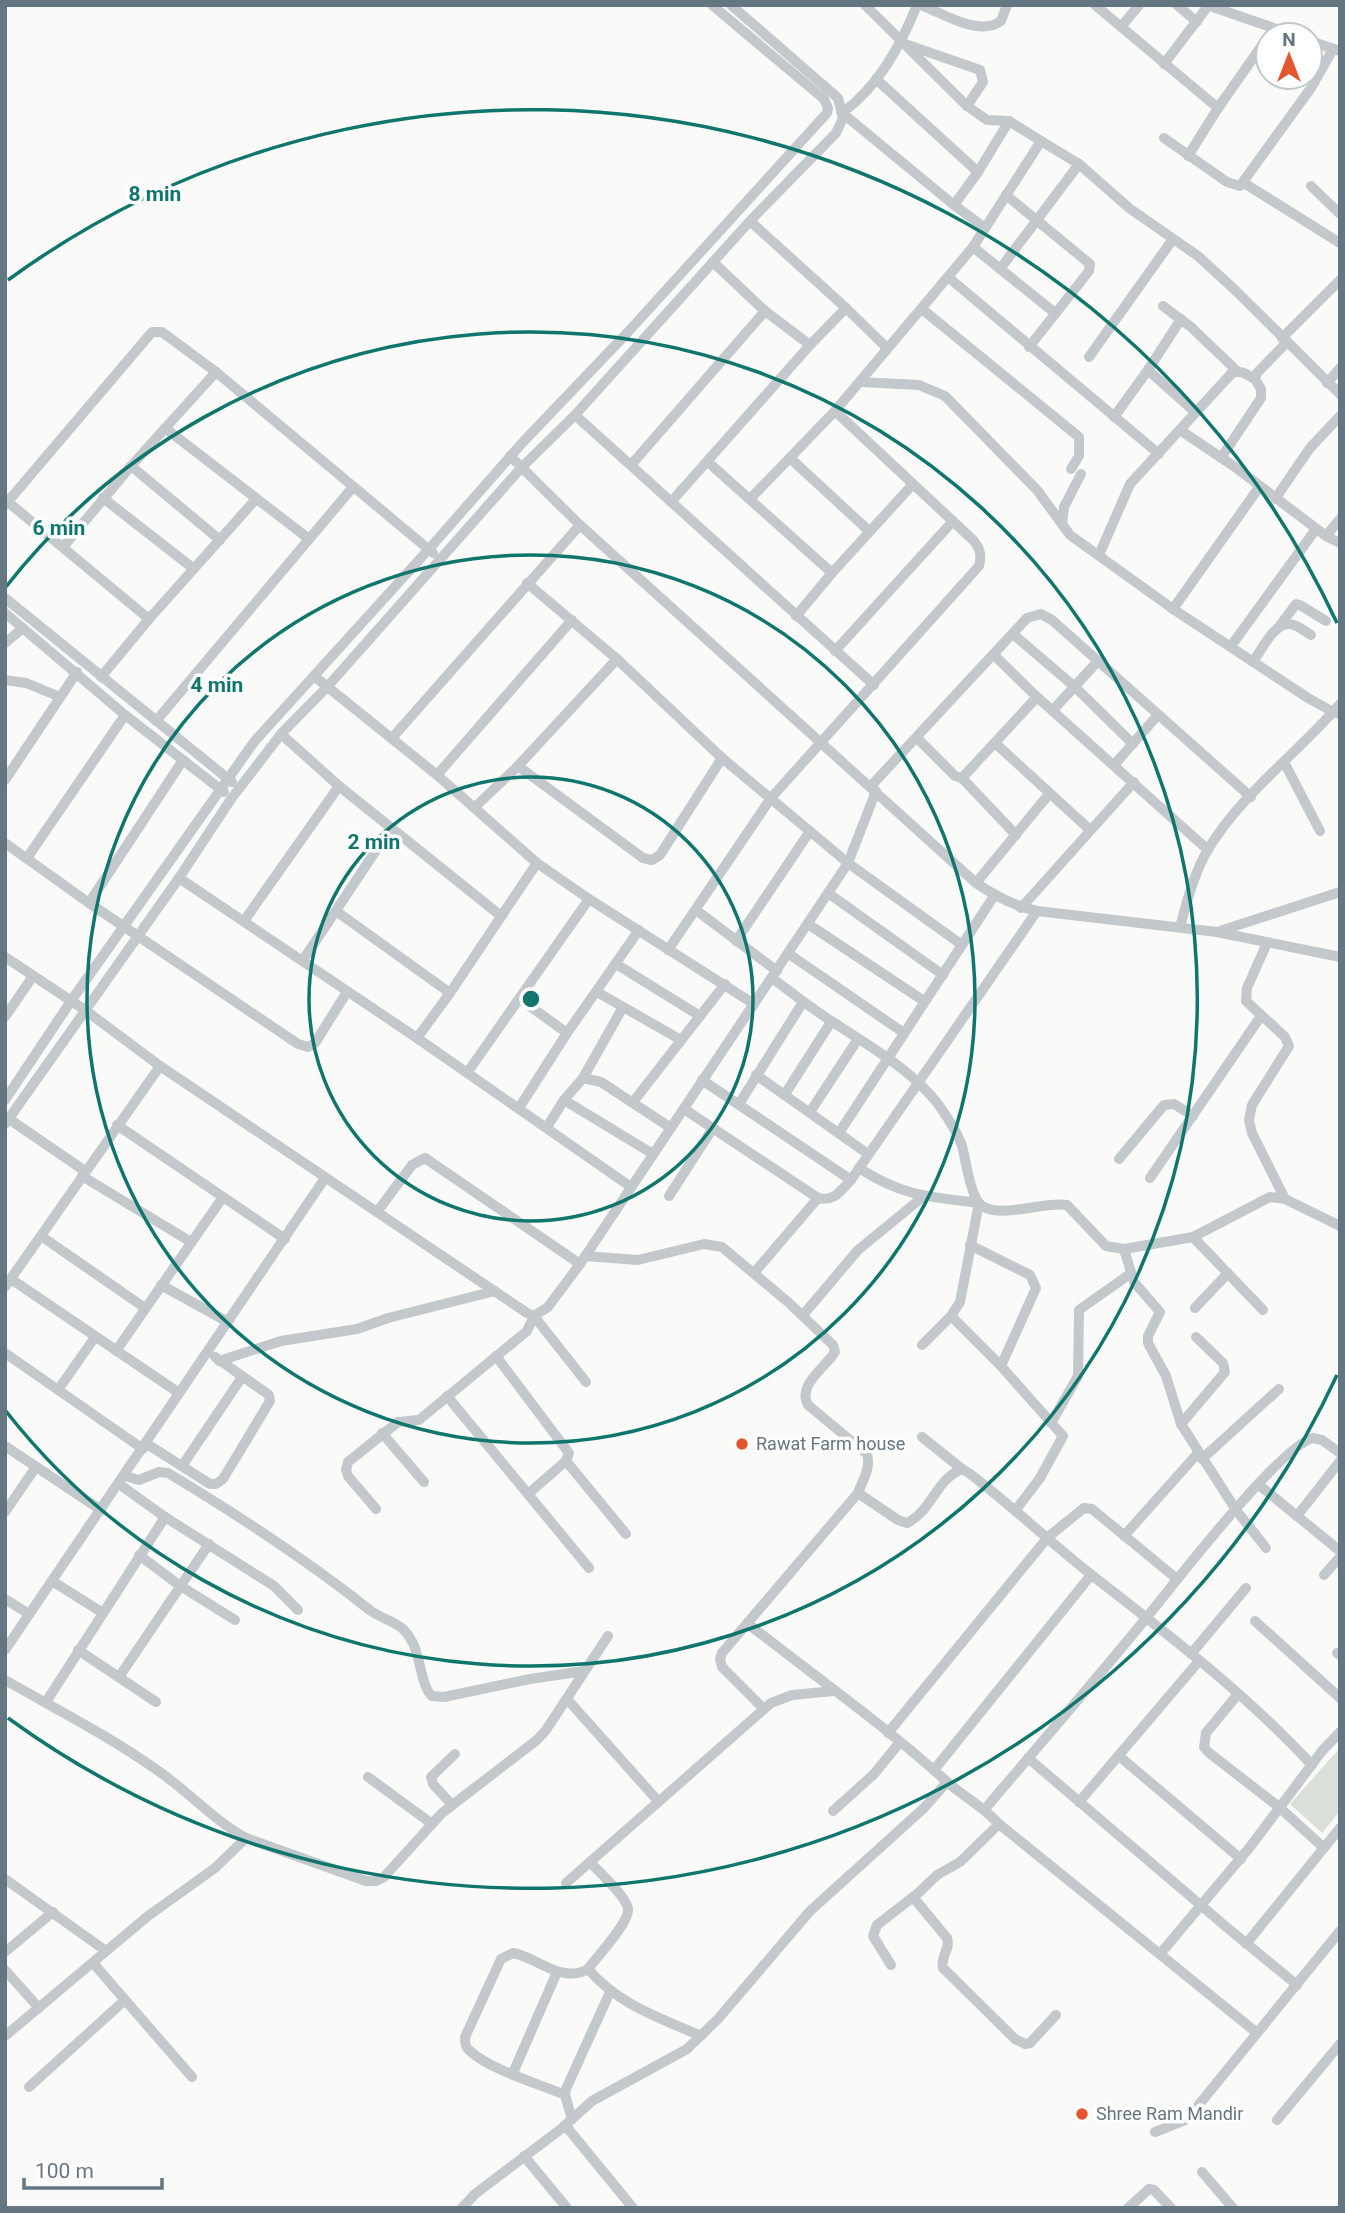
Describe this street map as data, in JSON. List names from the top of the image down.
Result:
{
  "places": ["Rawat Farm house", "Shree Ram Mandir"],
  "scale_bar": "100 m",
  "north": "top",
  "rings": [
    "8 min",
    "6 min",
    "4 min",
    "2 min"
  ]
}
